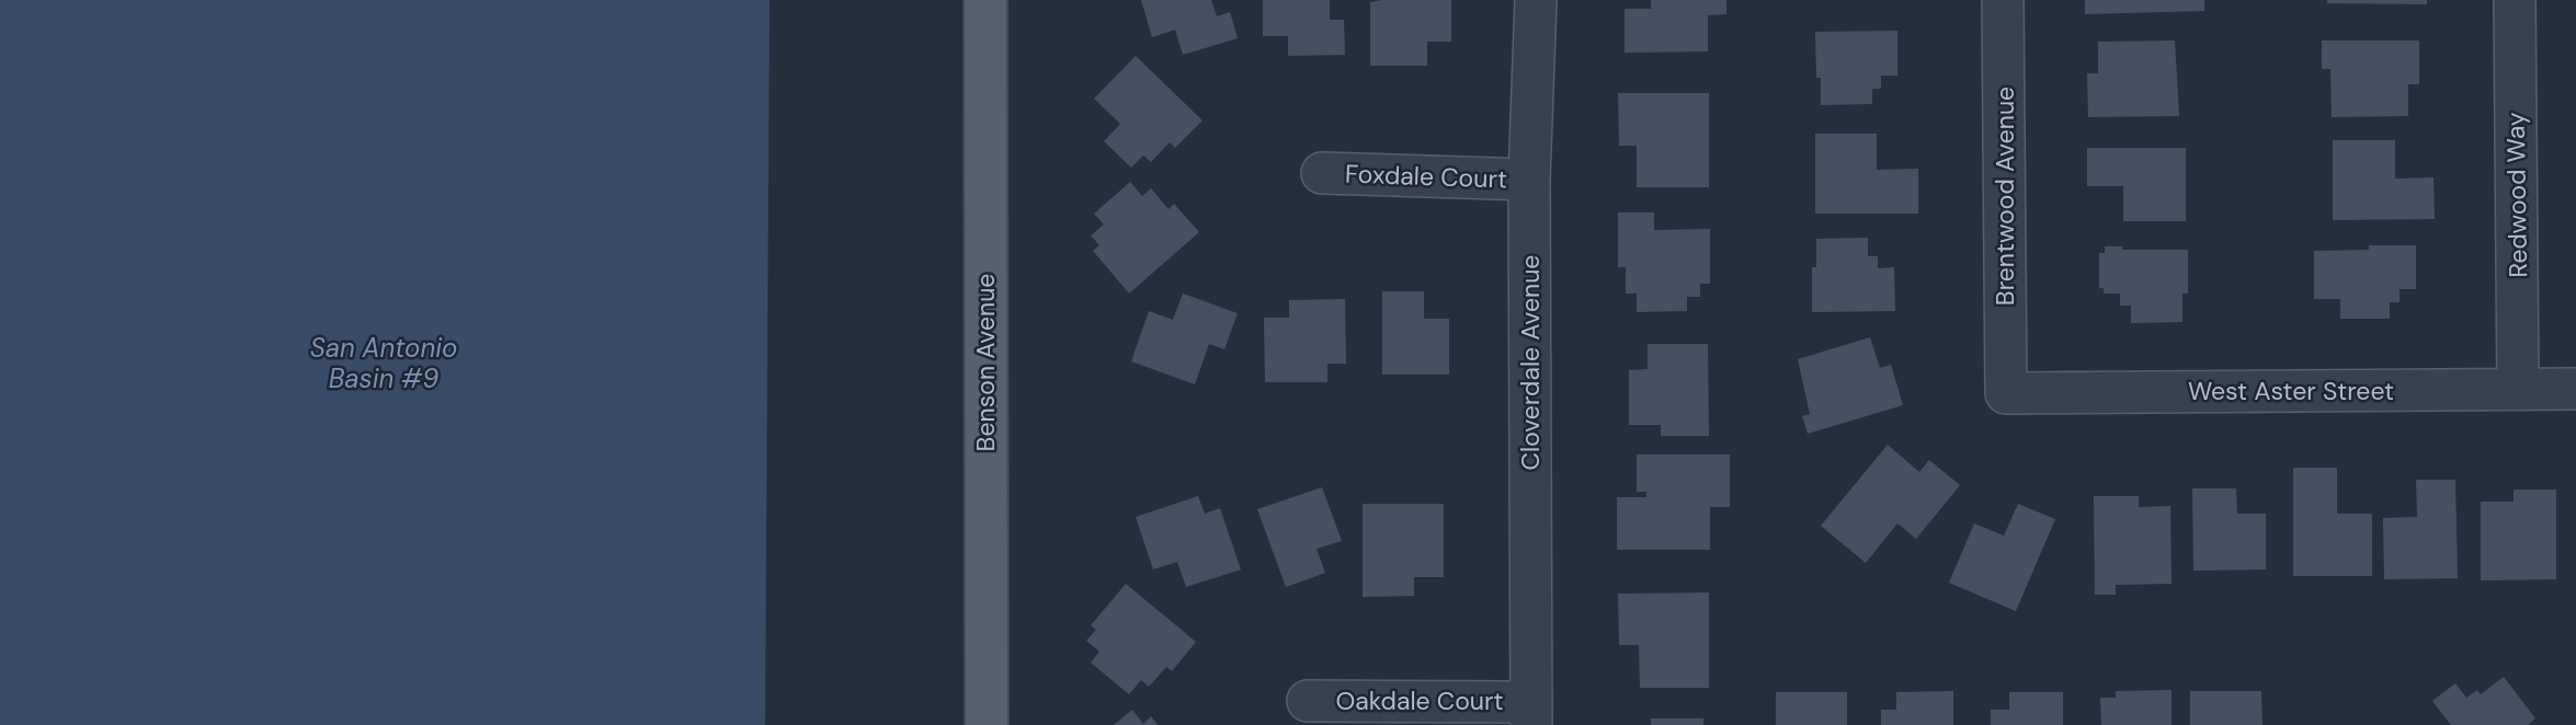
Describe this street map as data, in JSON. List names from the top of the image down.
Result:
{
  "streets": {
    "main road": ["Benson Avenue"],
    "street": [
      "Foxdale Court",
      "Redwood Way",
      "Brentwood Avenue",
      "Cloverdale Avenue",
      "West Aster Street",
      "Oakdale Court"
    ]
  },
  "crossings": [
    ["Foxdale Court", "Cloverdale Avenue"],
    ["Redwood Way", "West Aster Street"],
    ["Brentwood Avenue", "West Aster Street"],
    ["Cloverdale Avenue", "Oakdale Court"]
  ],
  "water": ["San Antonio Basin #9"]
}
